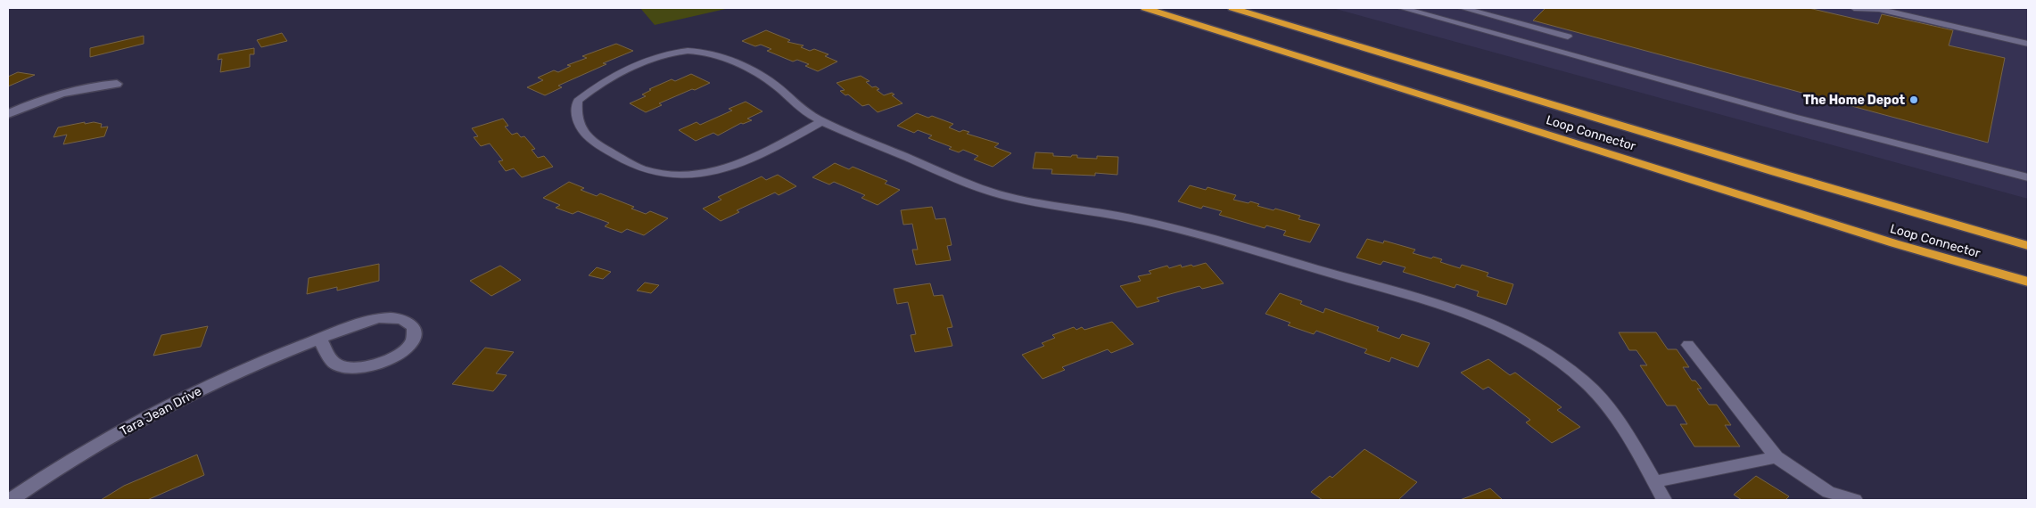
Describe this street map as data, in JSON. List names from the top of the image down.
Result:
{
  "streets": {
    "highway": ["Loop Connector"],
    "street": ["Tara Jean Drive"]
  },
  "places": ["The Home Depot"]
}
